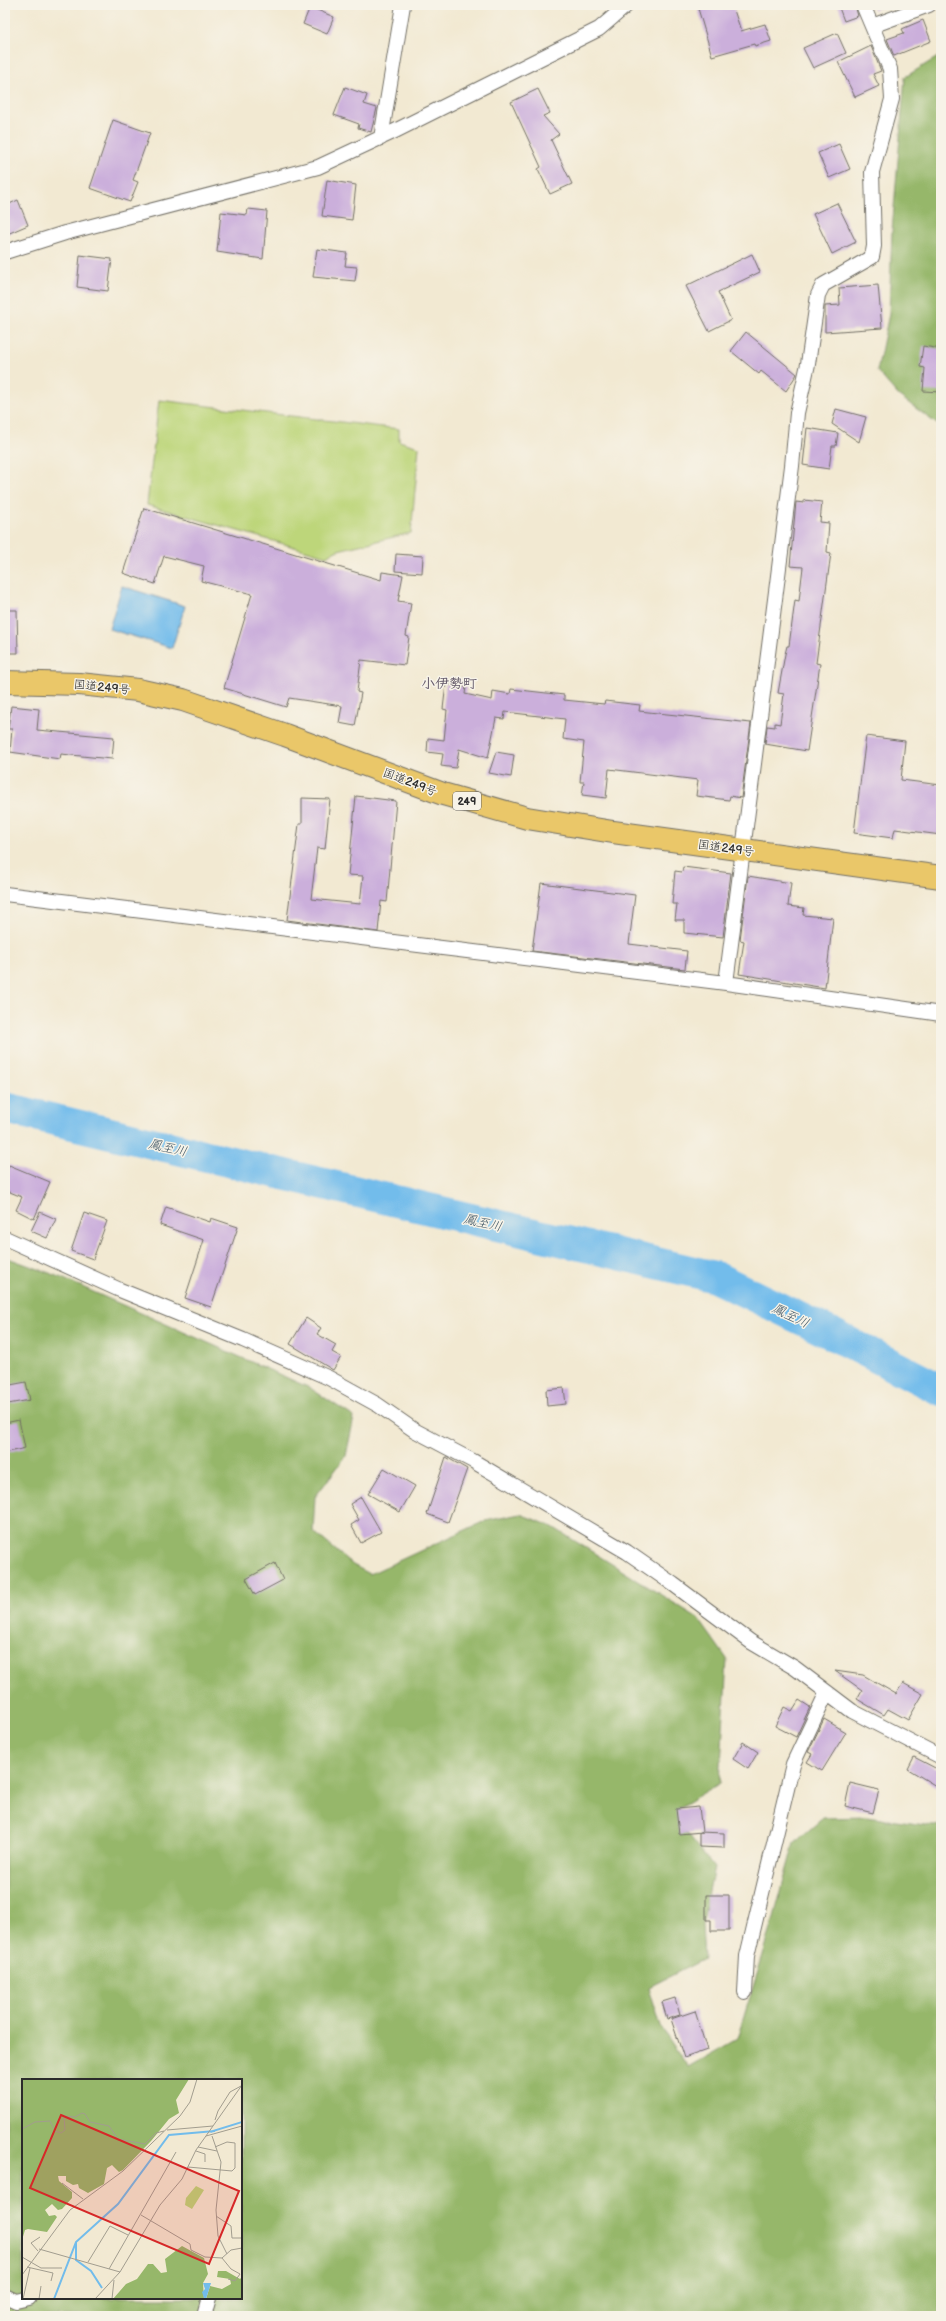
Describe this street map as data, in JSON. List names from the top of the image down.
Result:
{
  "streets": {
    "highway": ["国道249号", "249"]
  },
  "districts": ["小伊勢町"],
  "water": ["鳳至川"]
}
